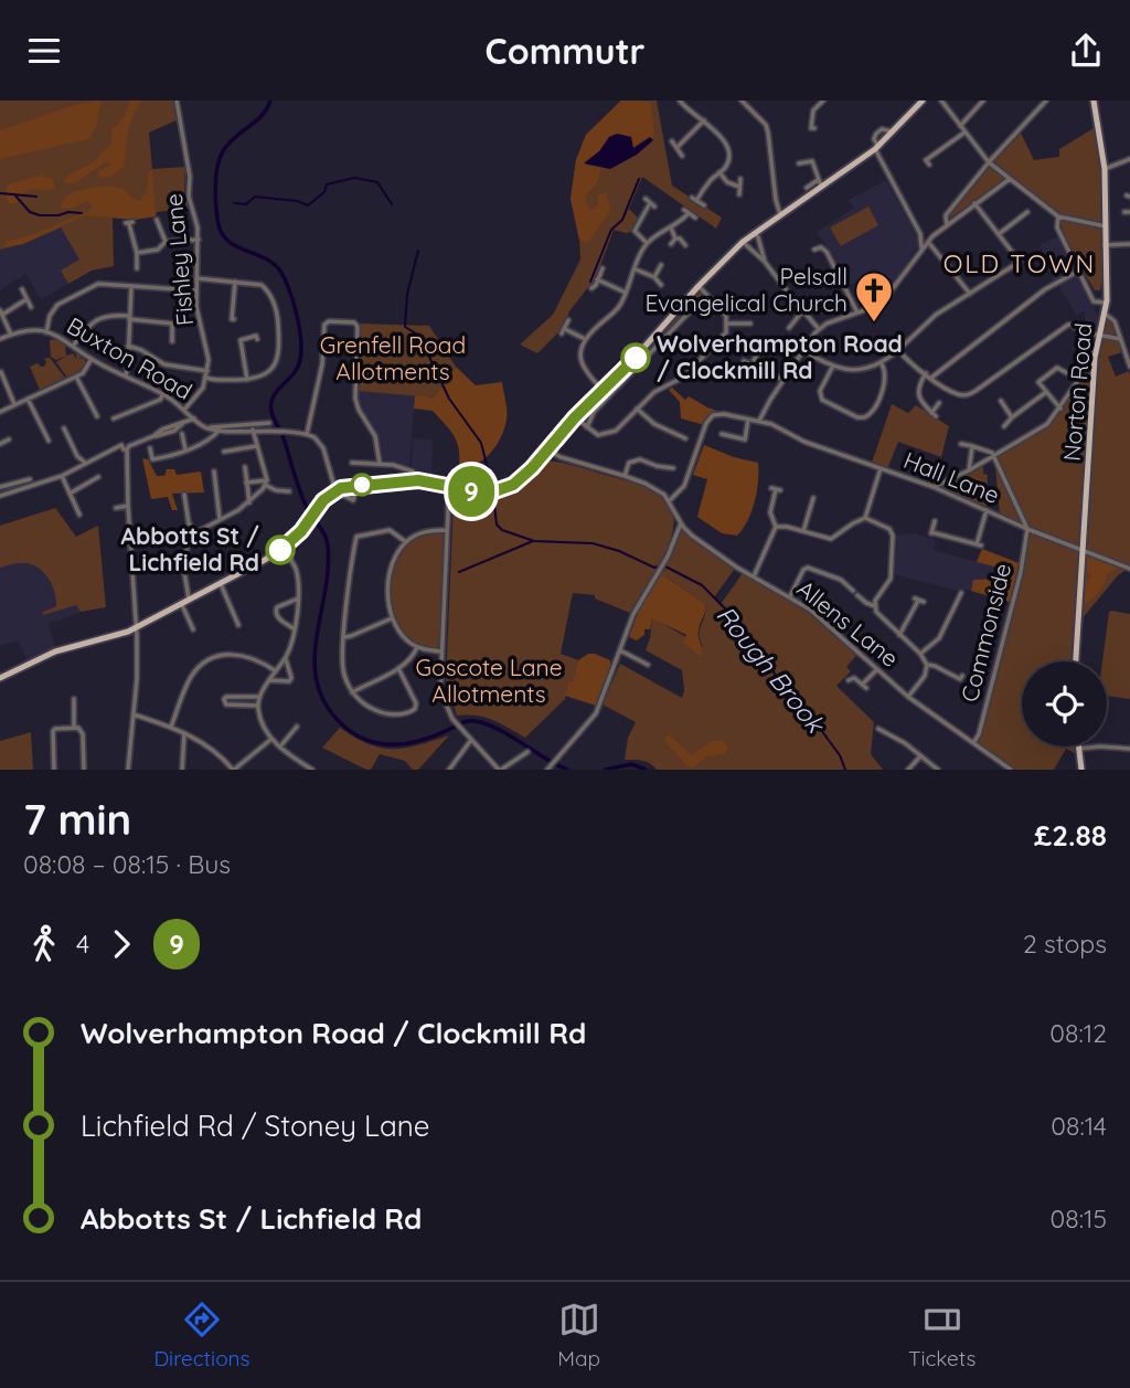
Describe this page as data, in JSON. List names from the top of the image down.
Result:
{
  "streets": {
    "main road": ["Norton Road"],
    "street": [
      "Fishley Lane",
      "Buxton Road",
      "Hall Lane",
      "Allens Lane",
      "Commonside"
    ]
  },
  "crossings": [
    ["Fishley Lane", "Buxton Road"],
    ["Norton Road", "Hall Lane"],
    ["Hall Lane", "Allens Lane"],
    ["Hall Lane", "Commonside"],
    ["Allens Lane", "Commonside"]
  ],
  "districts": ["OLD TOWN"],
  "water": ["Rough Brook"],
  "parks": ["Grenfell Road Allotments", "Goscote Lane Allotments"],
  "places": {
    "church": ["Pelsall Evangelical Church"],
    "other": ["Wolverhampton Road / Clockmill Rd", "Abbotts St / Lichfield Rd"]
  },
  "lines": ["bus line 9"],
  "page": {
    "header": "Commutr",
    "on_map": "9",
    "heading": ["7 min", "08:08 – 08:15 · Bus", "£2.88"],
    "legs": ["4", "9", "2 stops"],
    "list": [
      {
        "name": "Wolverhampton Road / Clockmill Rd",
        "value": "08:12"
      },
      {
        "name": "Lichfield Rd / Stoney Lane",
        "value": "08:14"
      },
      {
        "name": "Abbotts St / Lichfield Rd",
        "value": "08:15"
      }
    ],
    "tabs": ["Directions", "Map", "Tickets"]
  }
}
